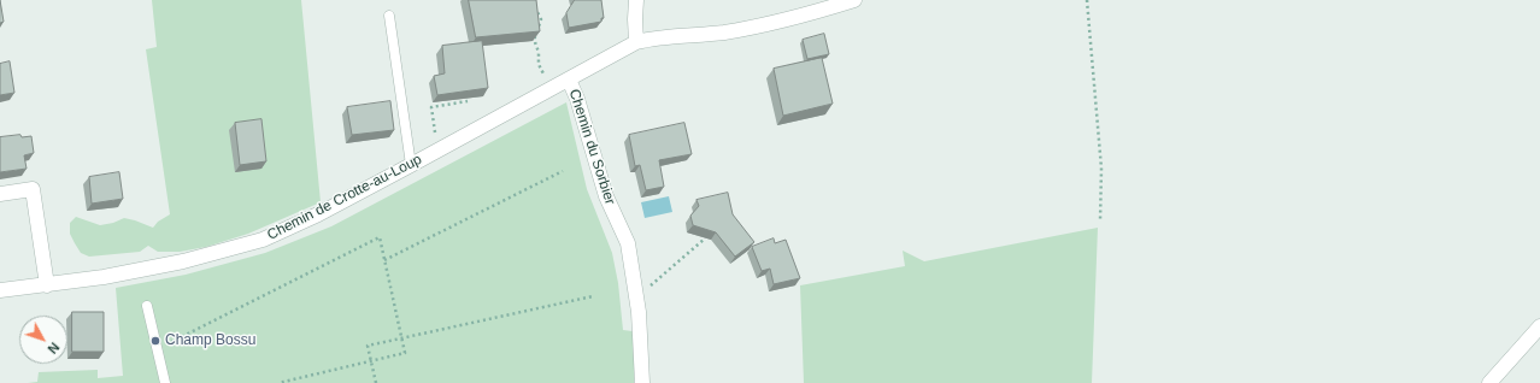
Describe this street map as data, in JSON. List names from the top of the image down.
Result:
{
  "streets": {
    "street": ["Chemin du Sorbier", "Chemin de Crotte-au-Loup"]
  },
  "crossings": [
    ["Chemin du Sorbier", "Chemin de Crotte-au-Loup"]
  ],
  "places": ["Champ Bossu"],
  "north": "bottom right"
}
